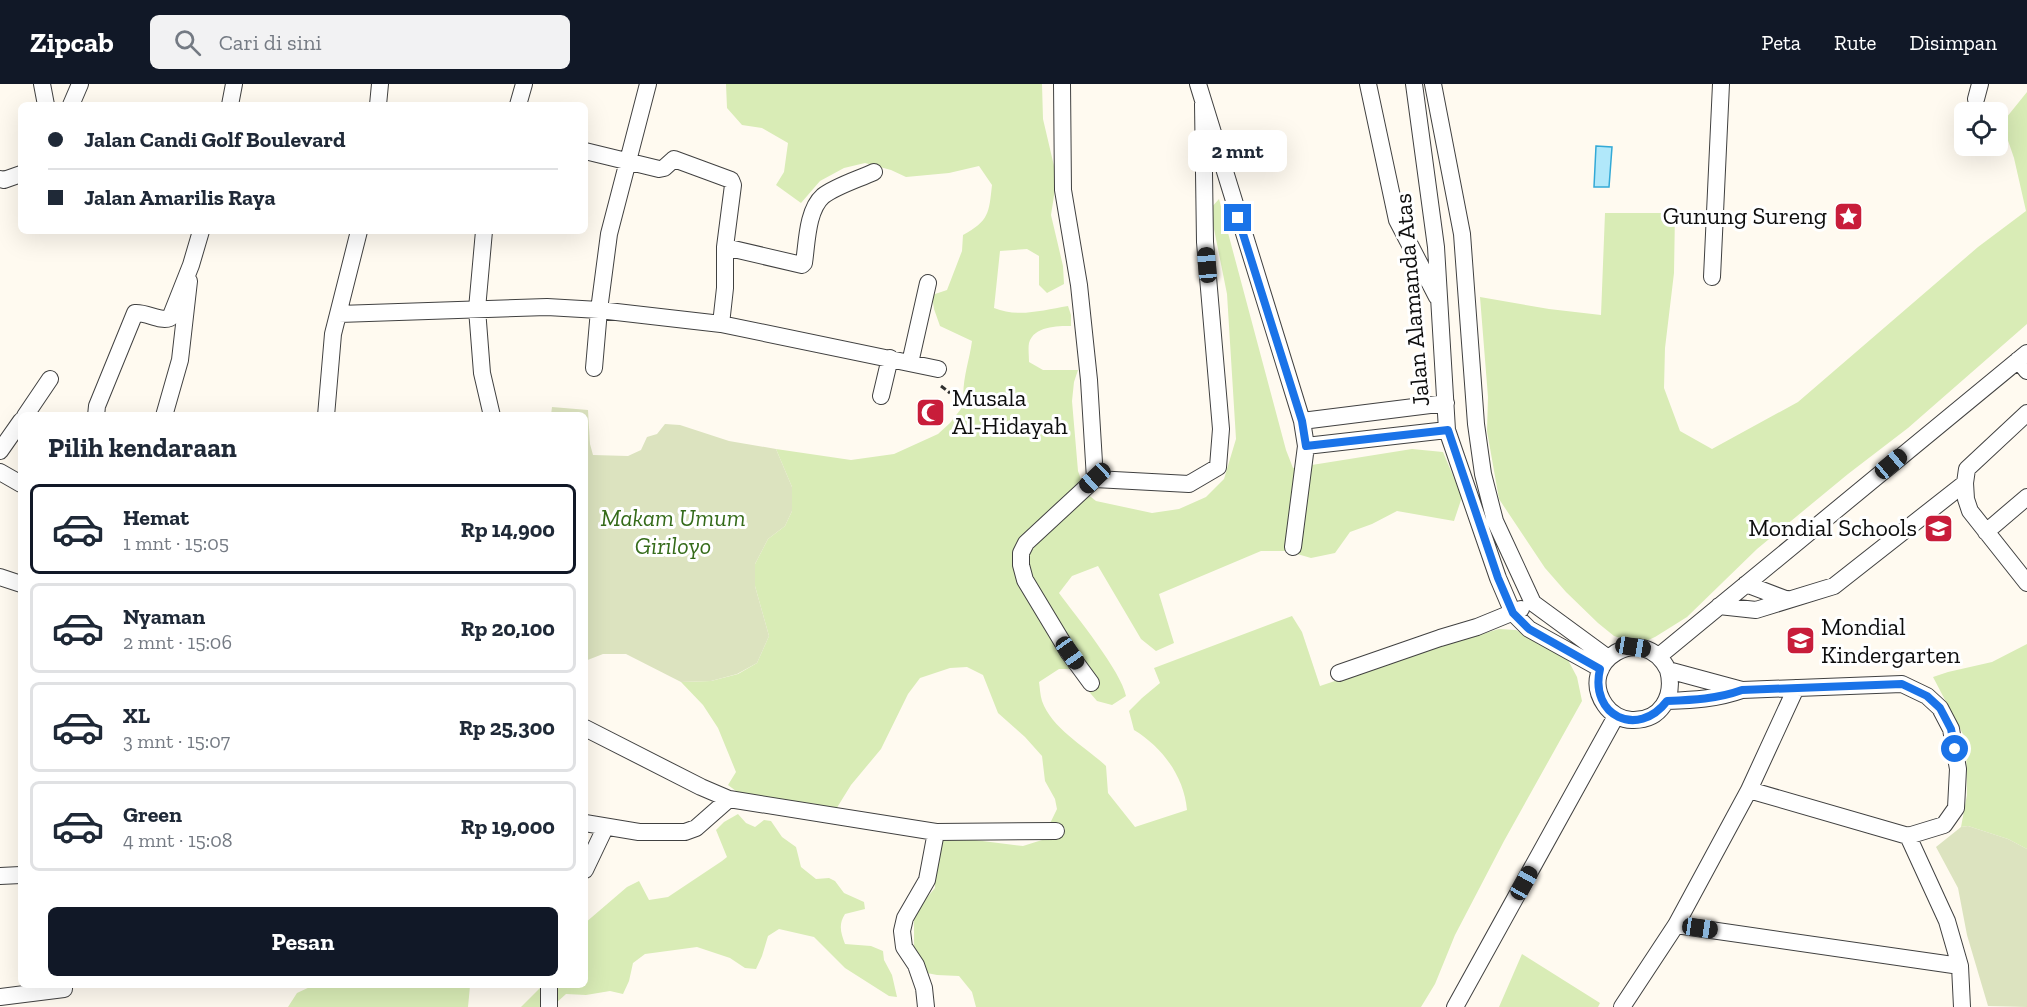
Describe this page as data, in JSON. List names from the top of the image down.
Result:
{
  "streets": {
    "street": ["Jalan Alamanda Atas"]
  },
  "parks": ["Makam Umum Giriloyo"],
  "places": {
    "place": ["Gunung Sureng"],
    "mosque": ["Musala Al-Hidayah"],
    "school or university": ["Mondial Schools", "Mondial Kindergarten"]
  },
  "page": {
    "header": "Zipcab",
    "search": "Cari di sini",
    "nav": ["Peta", "Rute", "Disimpan"],
    "banner": ["Jalan Candi Golf Boulevard", "Jalan Amarilis Raya"],
    "bubble": "2 mnt",
    "heading": "Pilih kendaraan",
    "list": [
      {
        "name": "Hemat",
        "note": "1 mnt · 15:05",
        "value": "Rp 14,900"
      },
      {
        "name": "Nyaman",
        "note": "2 mnt · 15:06",
        "value": "Rp 20,100"
      },
      {
        "name": "XL",
        "note": "3 mnt · 15:07",
        "value": "Rp 25,300"
      },
      {
        "name": "Green",
        "note": "4 mnt · 15:08",
        "value": "Rp 19,000"
      }
    ],
    "buttons": "Pesan"
  }
}
